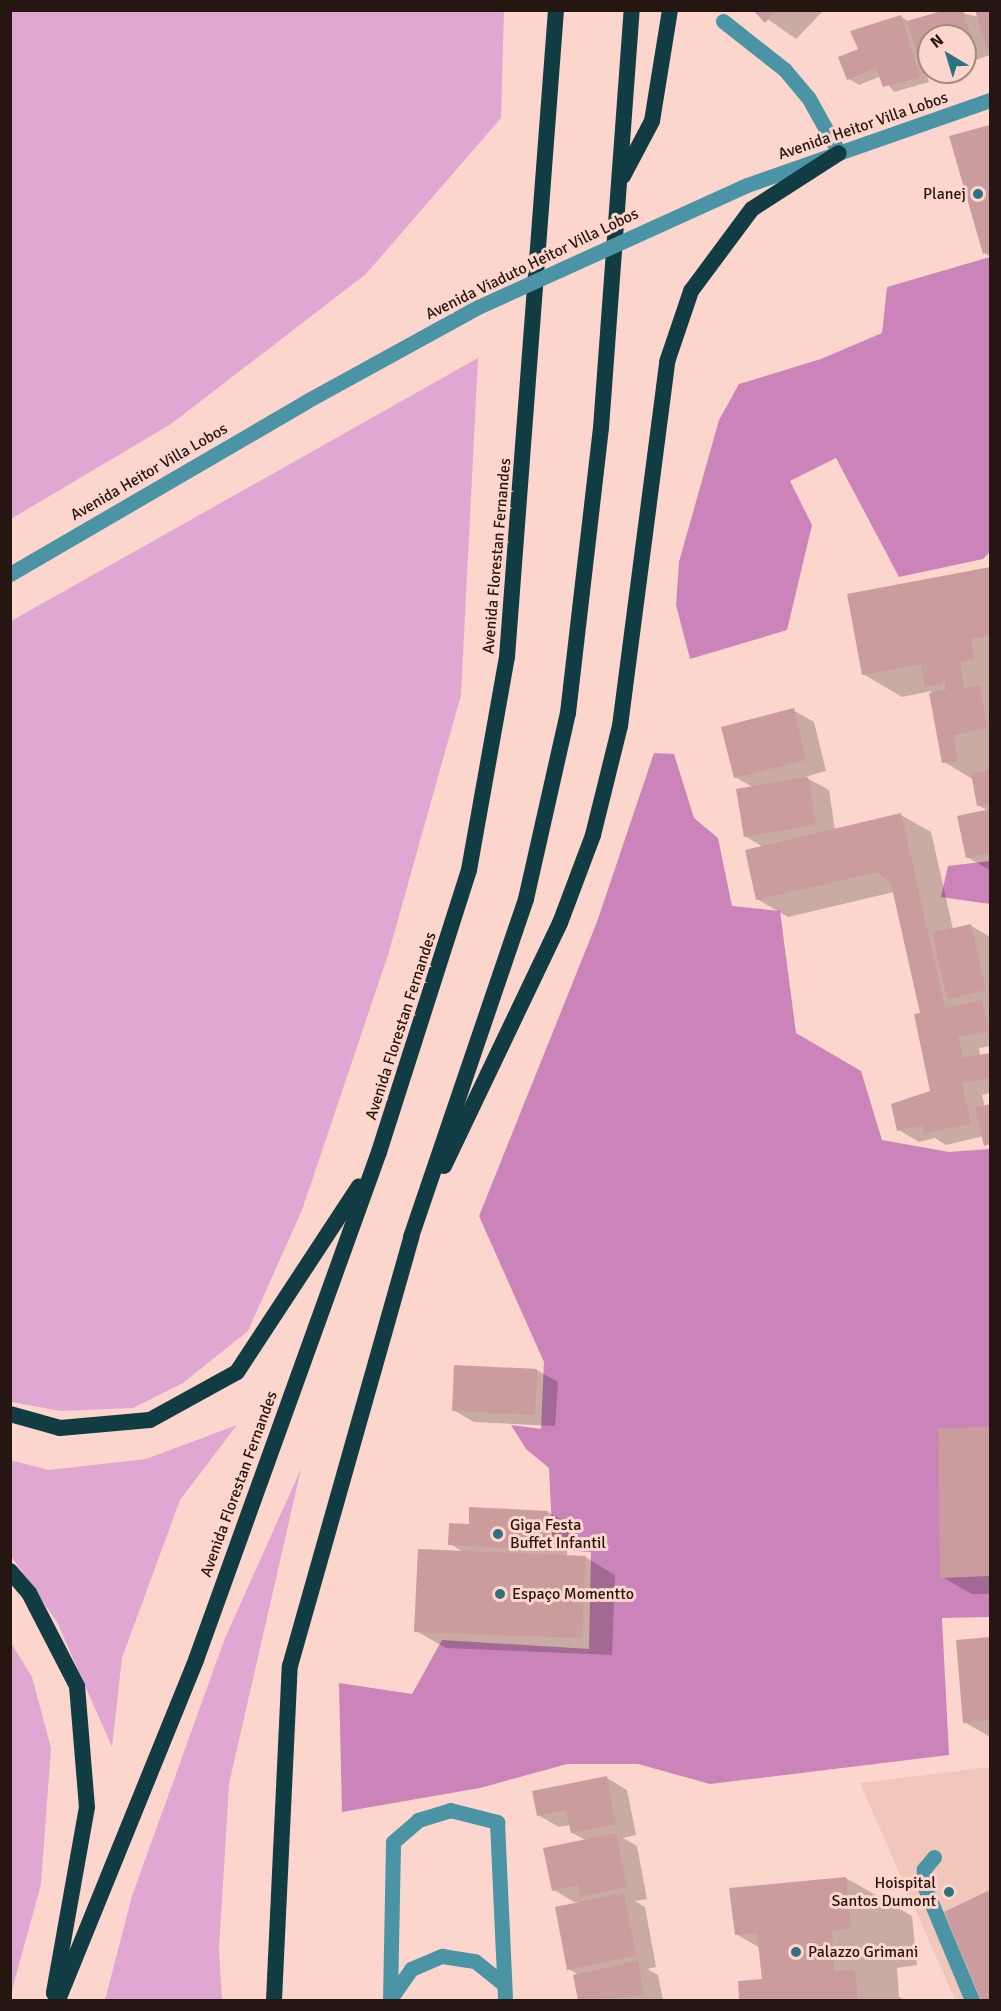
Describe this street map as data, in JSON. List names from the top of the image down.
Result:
{
  "streets": {
    "highway": ["Avenida Florestan Fernandes"],
    "street": ["Avenida Heitor Villa Lobos", "Avenida Viaduto Heitor Villa Lobos"]
  },
  "crossings": [
    ["Avenida Heitor Villa Lobos", "Avenida Viaduto Heitor Villa Lobos"]
  ],
  "places": [
    "Planej",
    "Giga Festa Buffet Infantil",
    "Espaço Momentto",
    "Hoispital Santos Dumont",
    "Palazzo Grimani"
  ],
  "north": "top left"
}
